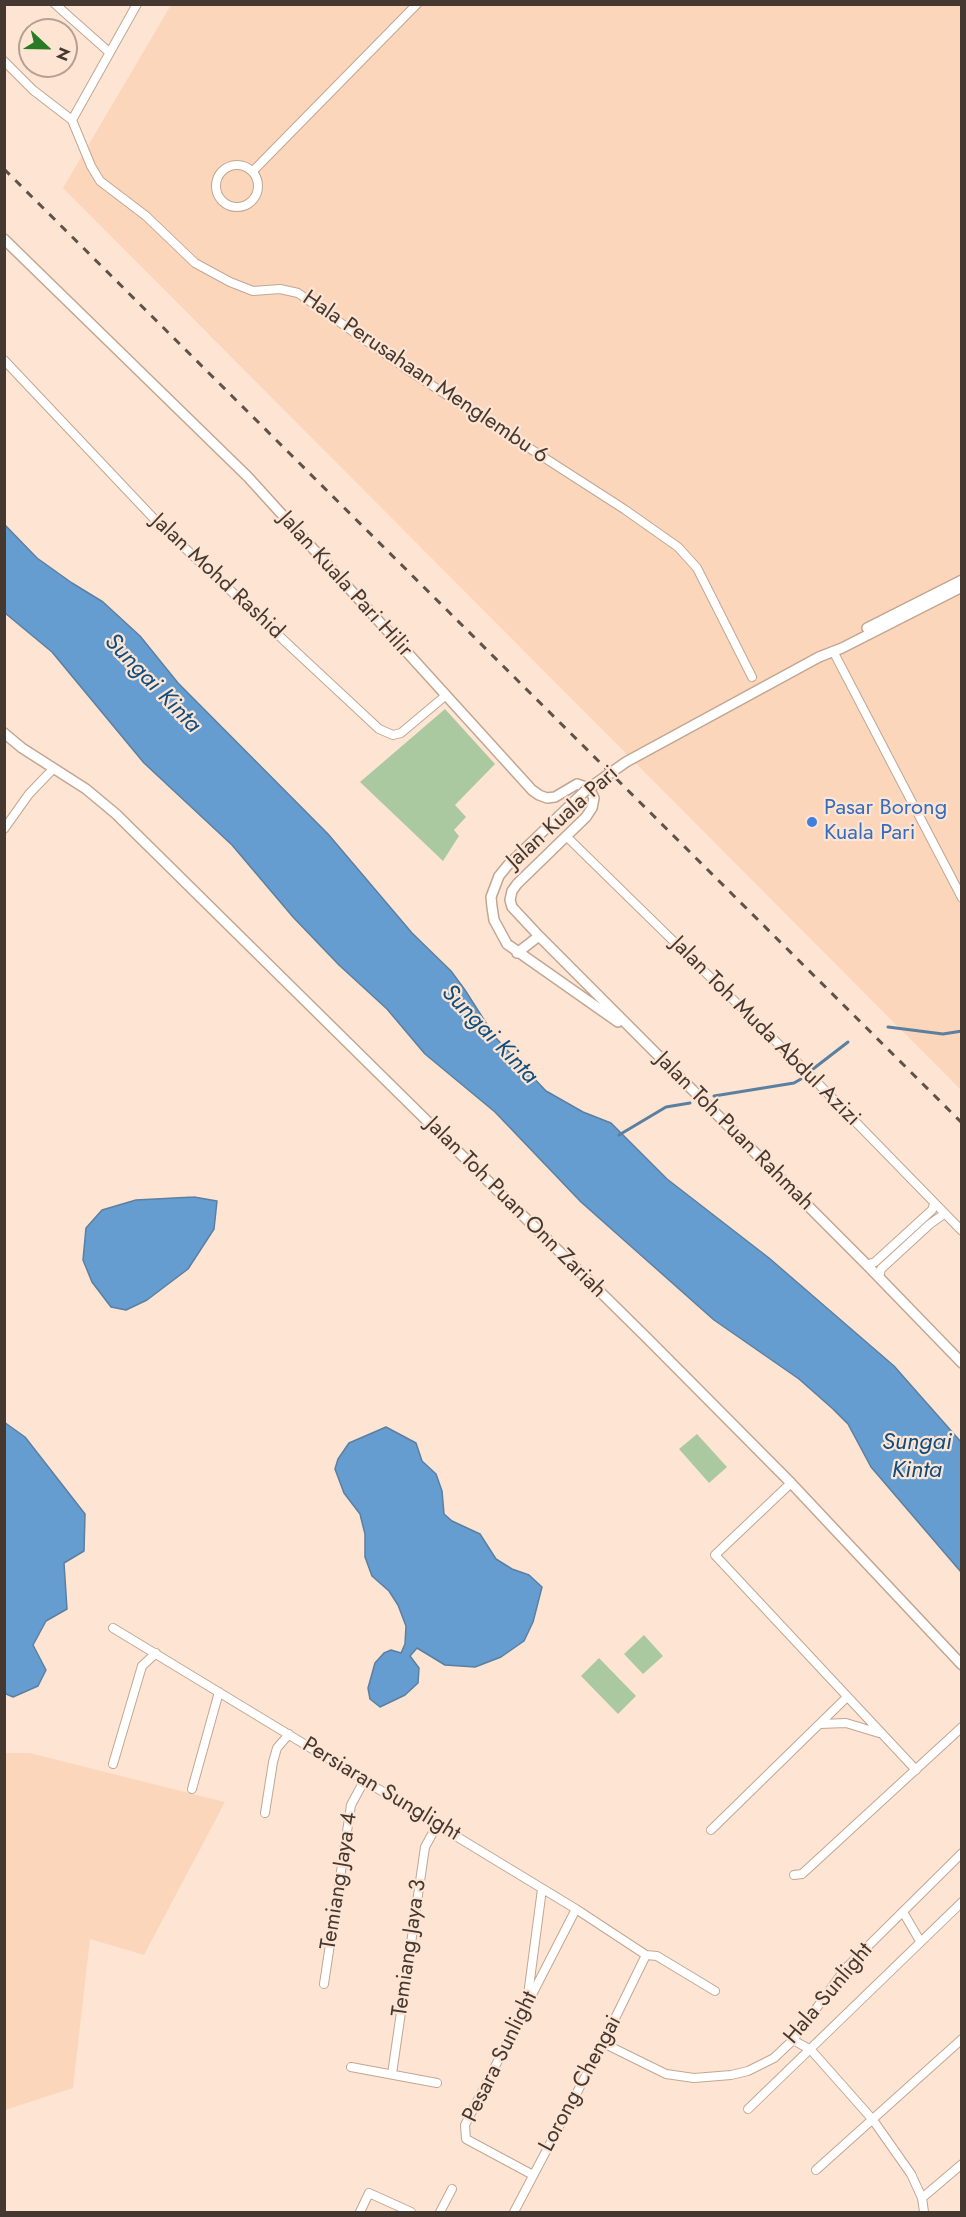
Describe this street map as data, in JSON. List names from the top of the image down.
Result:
{
  "streets": {
    "street": [
      "Hala Perusahaan Menglembu 6",
      "Jalan Mohd Rashid",
      "Jalan Kuala Pari Hilir",
      "Jalan Kuala Pari",
      "Jalan Toh Muda Abdul Azizi",
      "Jalan Toh Puan Rahmah",
      "Jalan Toh Puan Onn Zariah",
      "Persiaran Sunglight",
      "Temiang Jaya 4",
      "Temiang Jaya 3",
      "Hala Sunlight",
      "Pesara Sunlight",
      "Lorong Chengai"
    ]
  },
  "crossings": [
    ["Jalan Mohd Rashid", "Jalan Kuala Pari Hilir"],
    ["Jalan Kuala Pari Hilir", "Jalan Toh Muda Abdul Azizi"],
    ["Jalan Kuala Pari Hilir", "Jalan Toh Puan Rahmah"],
    ["Jalan Kuala Pari", "Jalan Toh Puan Rahmah"],
    ["Persiaran Sunglight", "Temiang Jaya 4"],
    ["Persiaran Sunglight", "Temiang Jaya 3"],
    ["Persiaran Sunglight", "Pesara Sunlight"],
    ["Persiaran Sunglight", "Lorong Chengai"],
    ["Hala Sunlight", "Lorong Chengai"],
    ["Pesara Sunlight", "Lorong Chengai"]
  ],
  "water": ["Sungai Kinta"],
  "places": ["Pasar Borong Kuala Pari"],
  "north": "right"
}
